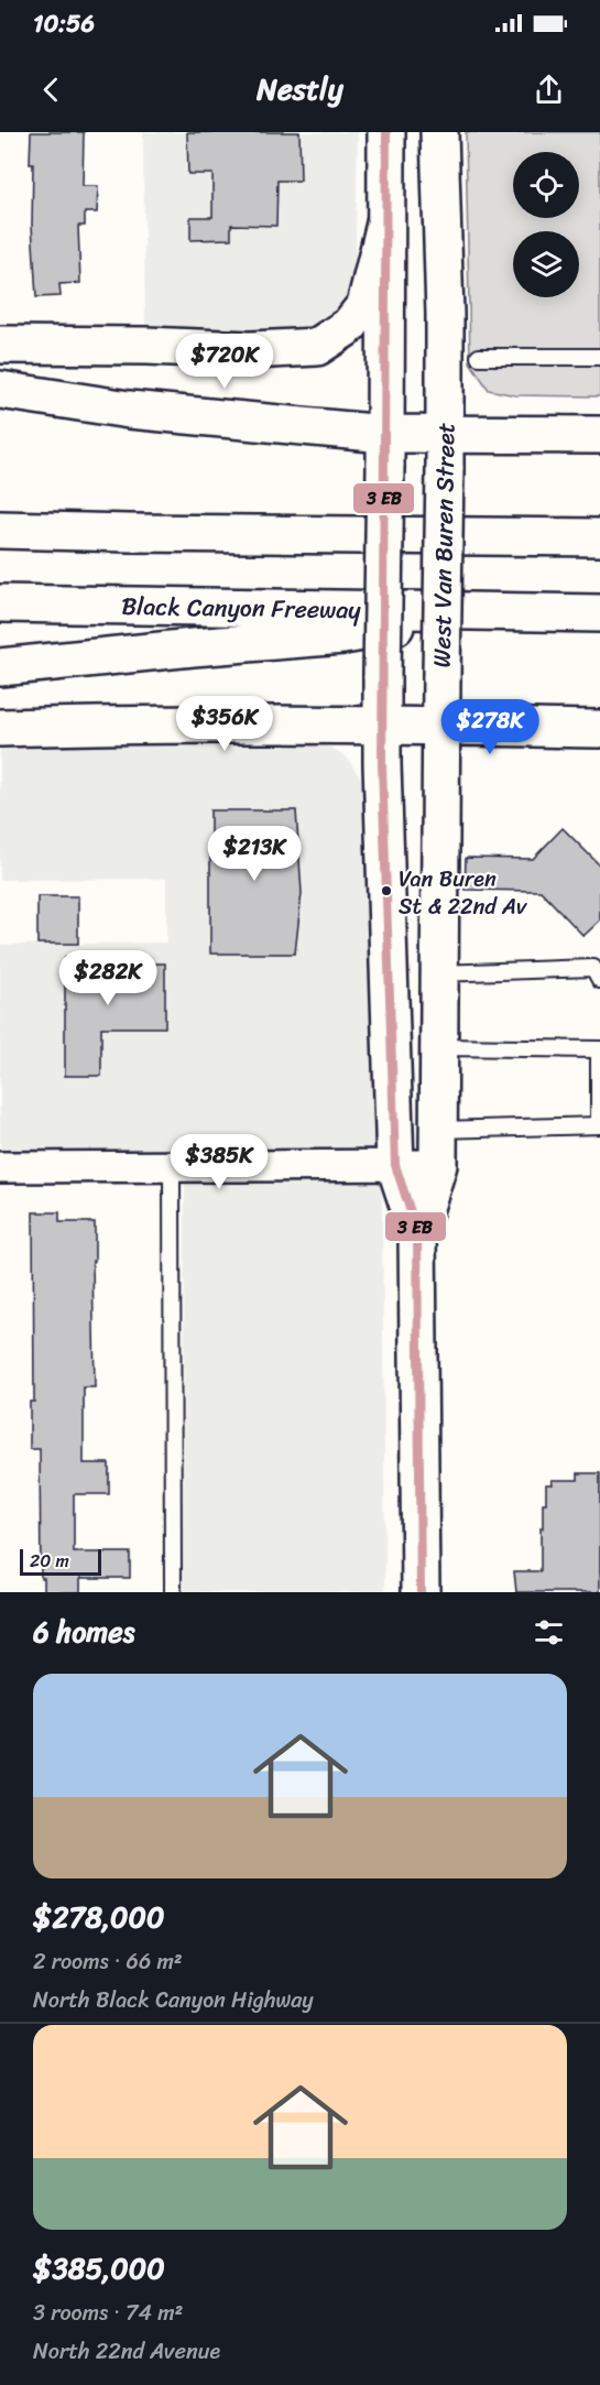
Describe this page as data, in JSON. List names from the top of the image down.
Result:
{
  "streets": {
    "main road": ["West Van Buren Street", "Black Canyon Freeway"]
  },
  "places": ["Van Buren St & 22nd Av"],
  "scale_bar": "20 m",
  "page": {
    "status": "10:56",
    "header": "Nestly",
    "price": [
      "$720K",
      "$356K",
      "$278K",
      "$213K",
      "$282K",
      "$385K"
    ],
    "scale": "20 m",
    "heading": "6 homes",
    "list": [
      {
        "name": "$278,000",
        "note": "2 rooms · 66 m² · North Black Canyon Highway"
      },
      {
        "name": "$385,000",
        "note": "3 rooms · 74 m² · North 22nd Avenue"
      }
    ]
  }
}
